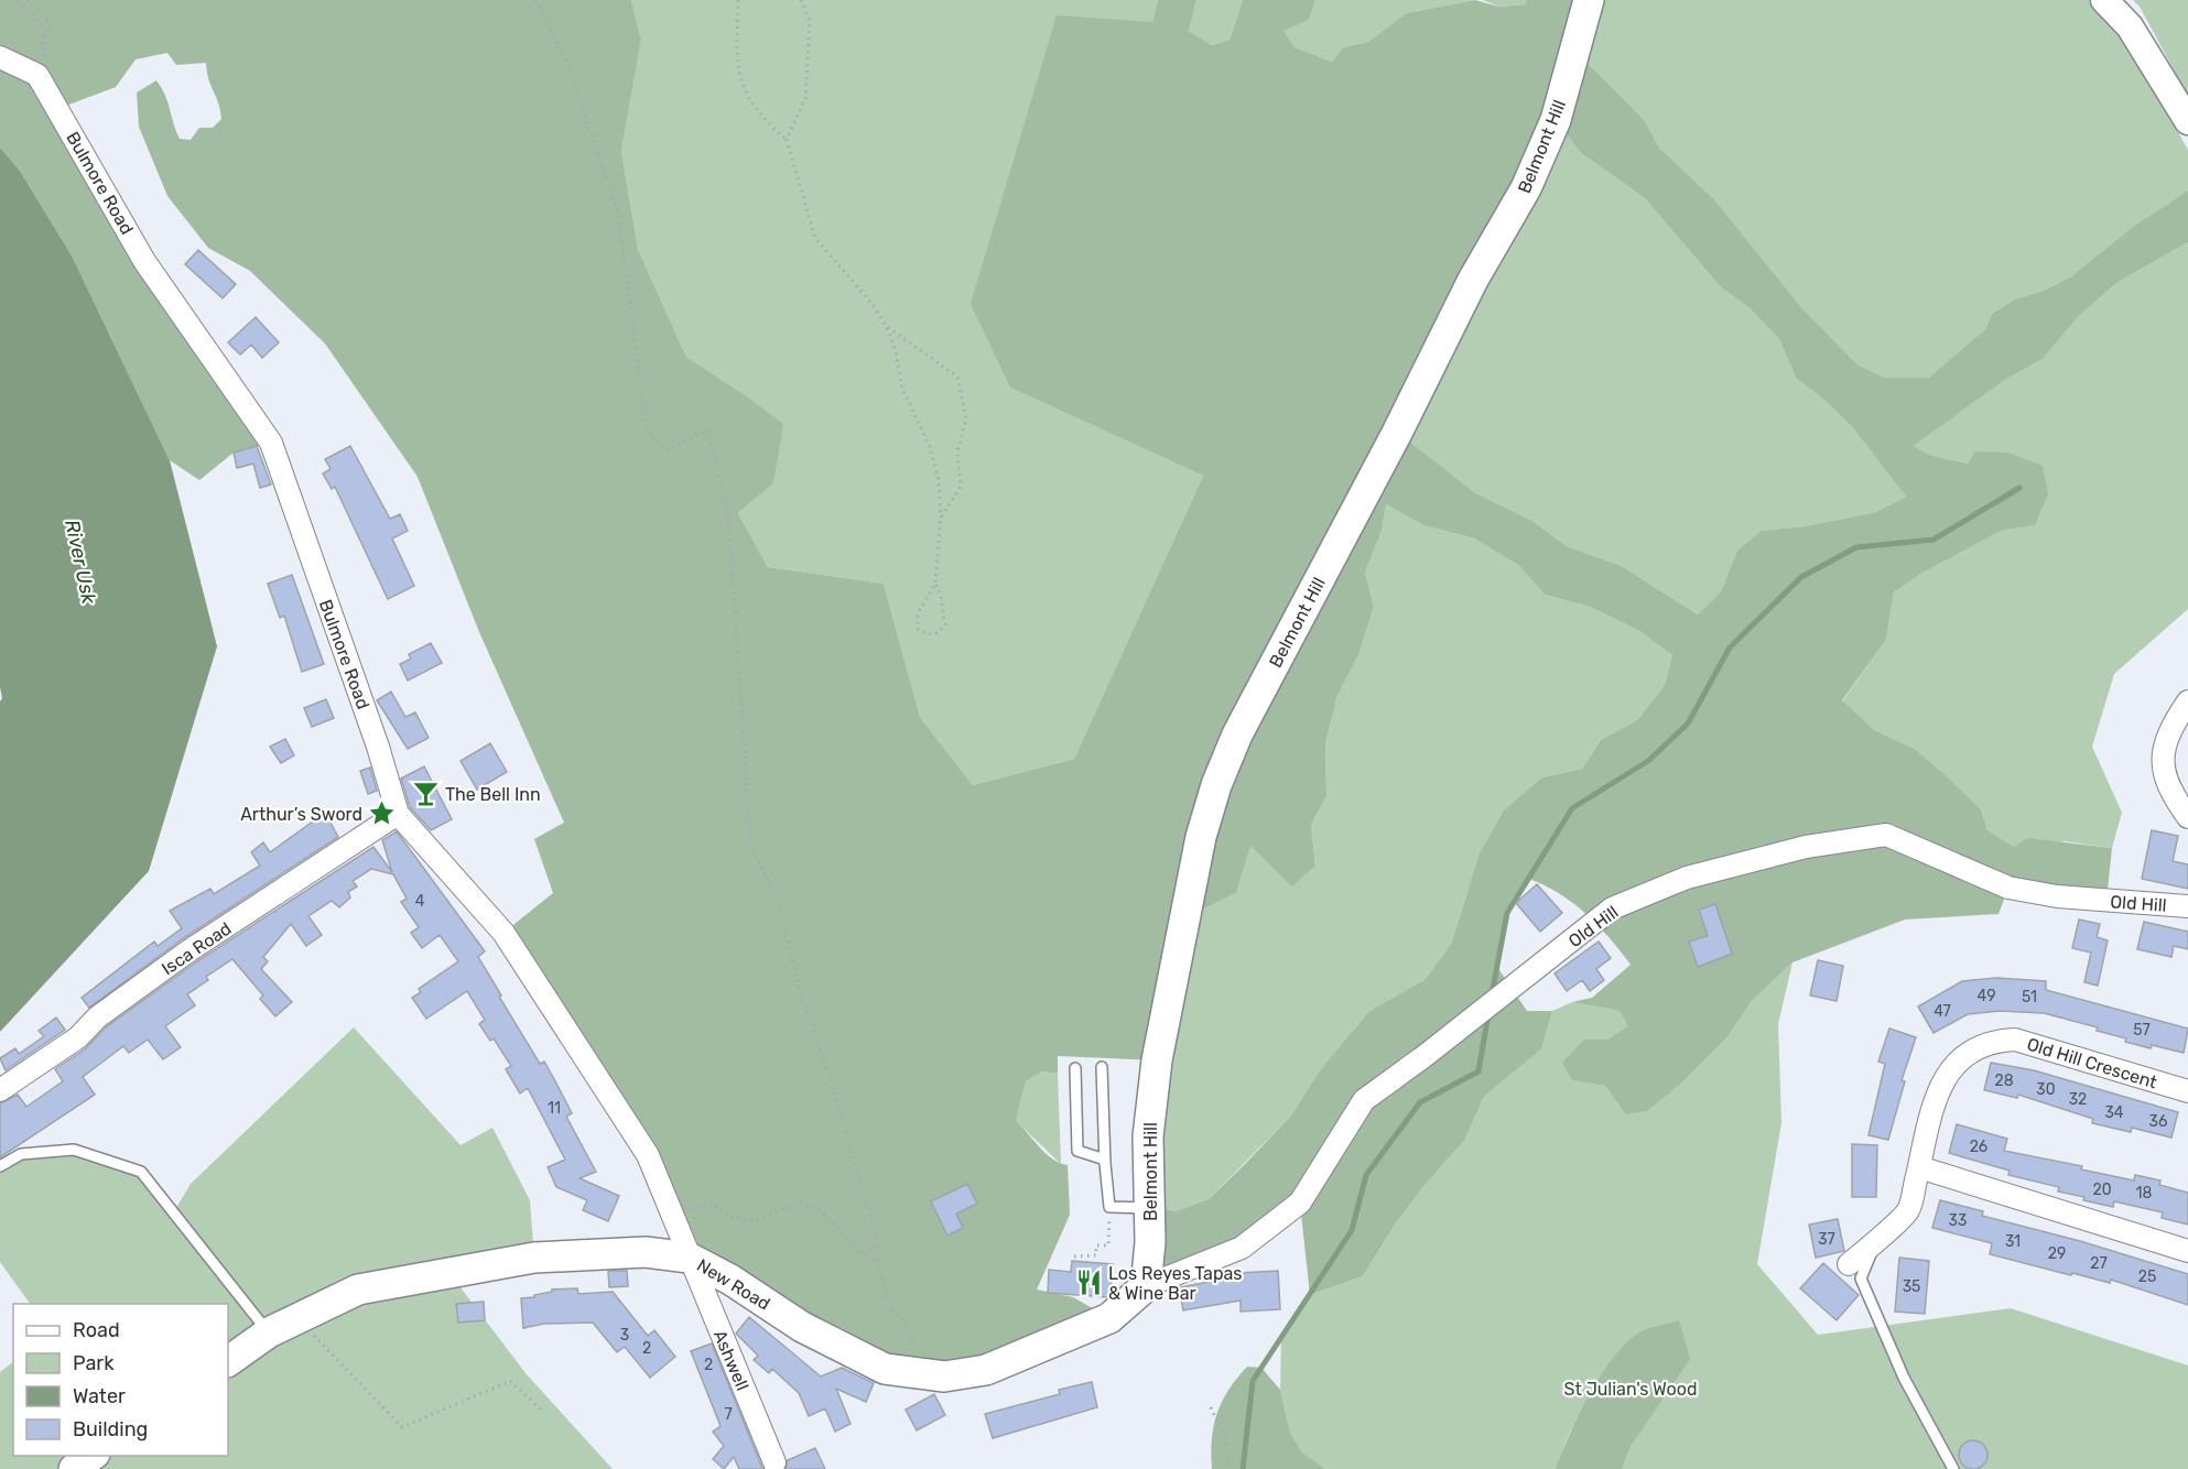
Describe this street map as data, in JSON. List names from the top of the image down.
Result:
{
  "streets": {
    "main road": ["Belmont Hill", "New Road"],
    "street": [
      "Bulmore Road",
      "Old Hill",
      "Isca Road",
      "Old Hill Crescent",
      "Ashwell"
    ]
  },
  "crossings": [
    ["Belmont Hill", "Old Hill"],
    ["Belmont Hill", "New Road"],
    ["Bulmore Road", "Isca Road"],
    ["Bulmore Road", "New Road"],
    ["Bulmore Road", "Ashwell"],
    ["Old Hill", "New Road"],
    ["New Road", "Ashwell"]
  ],
  "water": ["River Usk"],
  "parks": ["St Julian's Wood"],
  "places": {
    "bar": ["The Bell Inn"],
    "place": ["Arthur’s Sword"],
    "restaurant": ["Los Reyes Tapas & Wine Bar"]
  },
  "house_numbers": [
    "4",
    "49",
    "51",
    "47",
    "57",
    "28",
    "30",
    "32",
    "11",
    "34",
    "36",
    "26",
    "20",
    "18",
    "33",
    "37",
    "31",
    "29",
    "27",
    "25",
    "35",
    "3",
    "2",
    "2",
    "7"
  ],
  "legend": [
    "Road",
    "Park",
    "Water",
    "Building"
  ]
}
